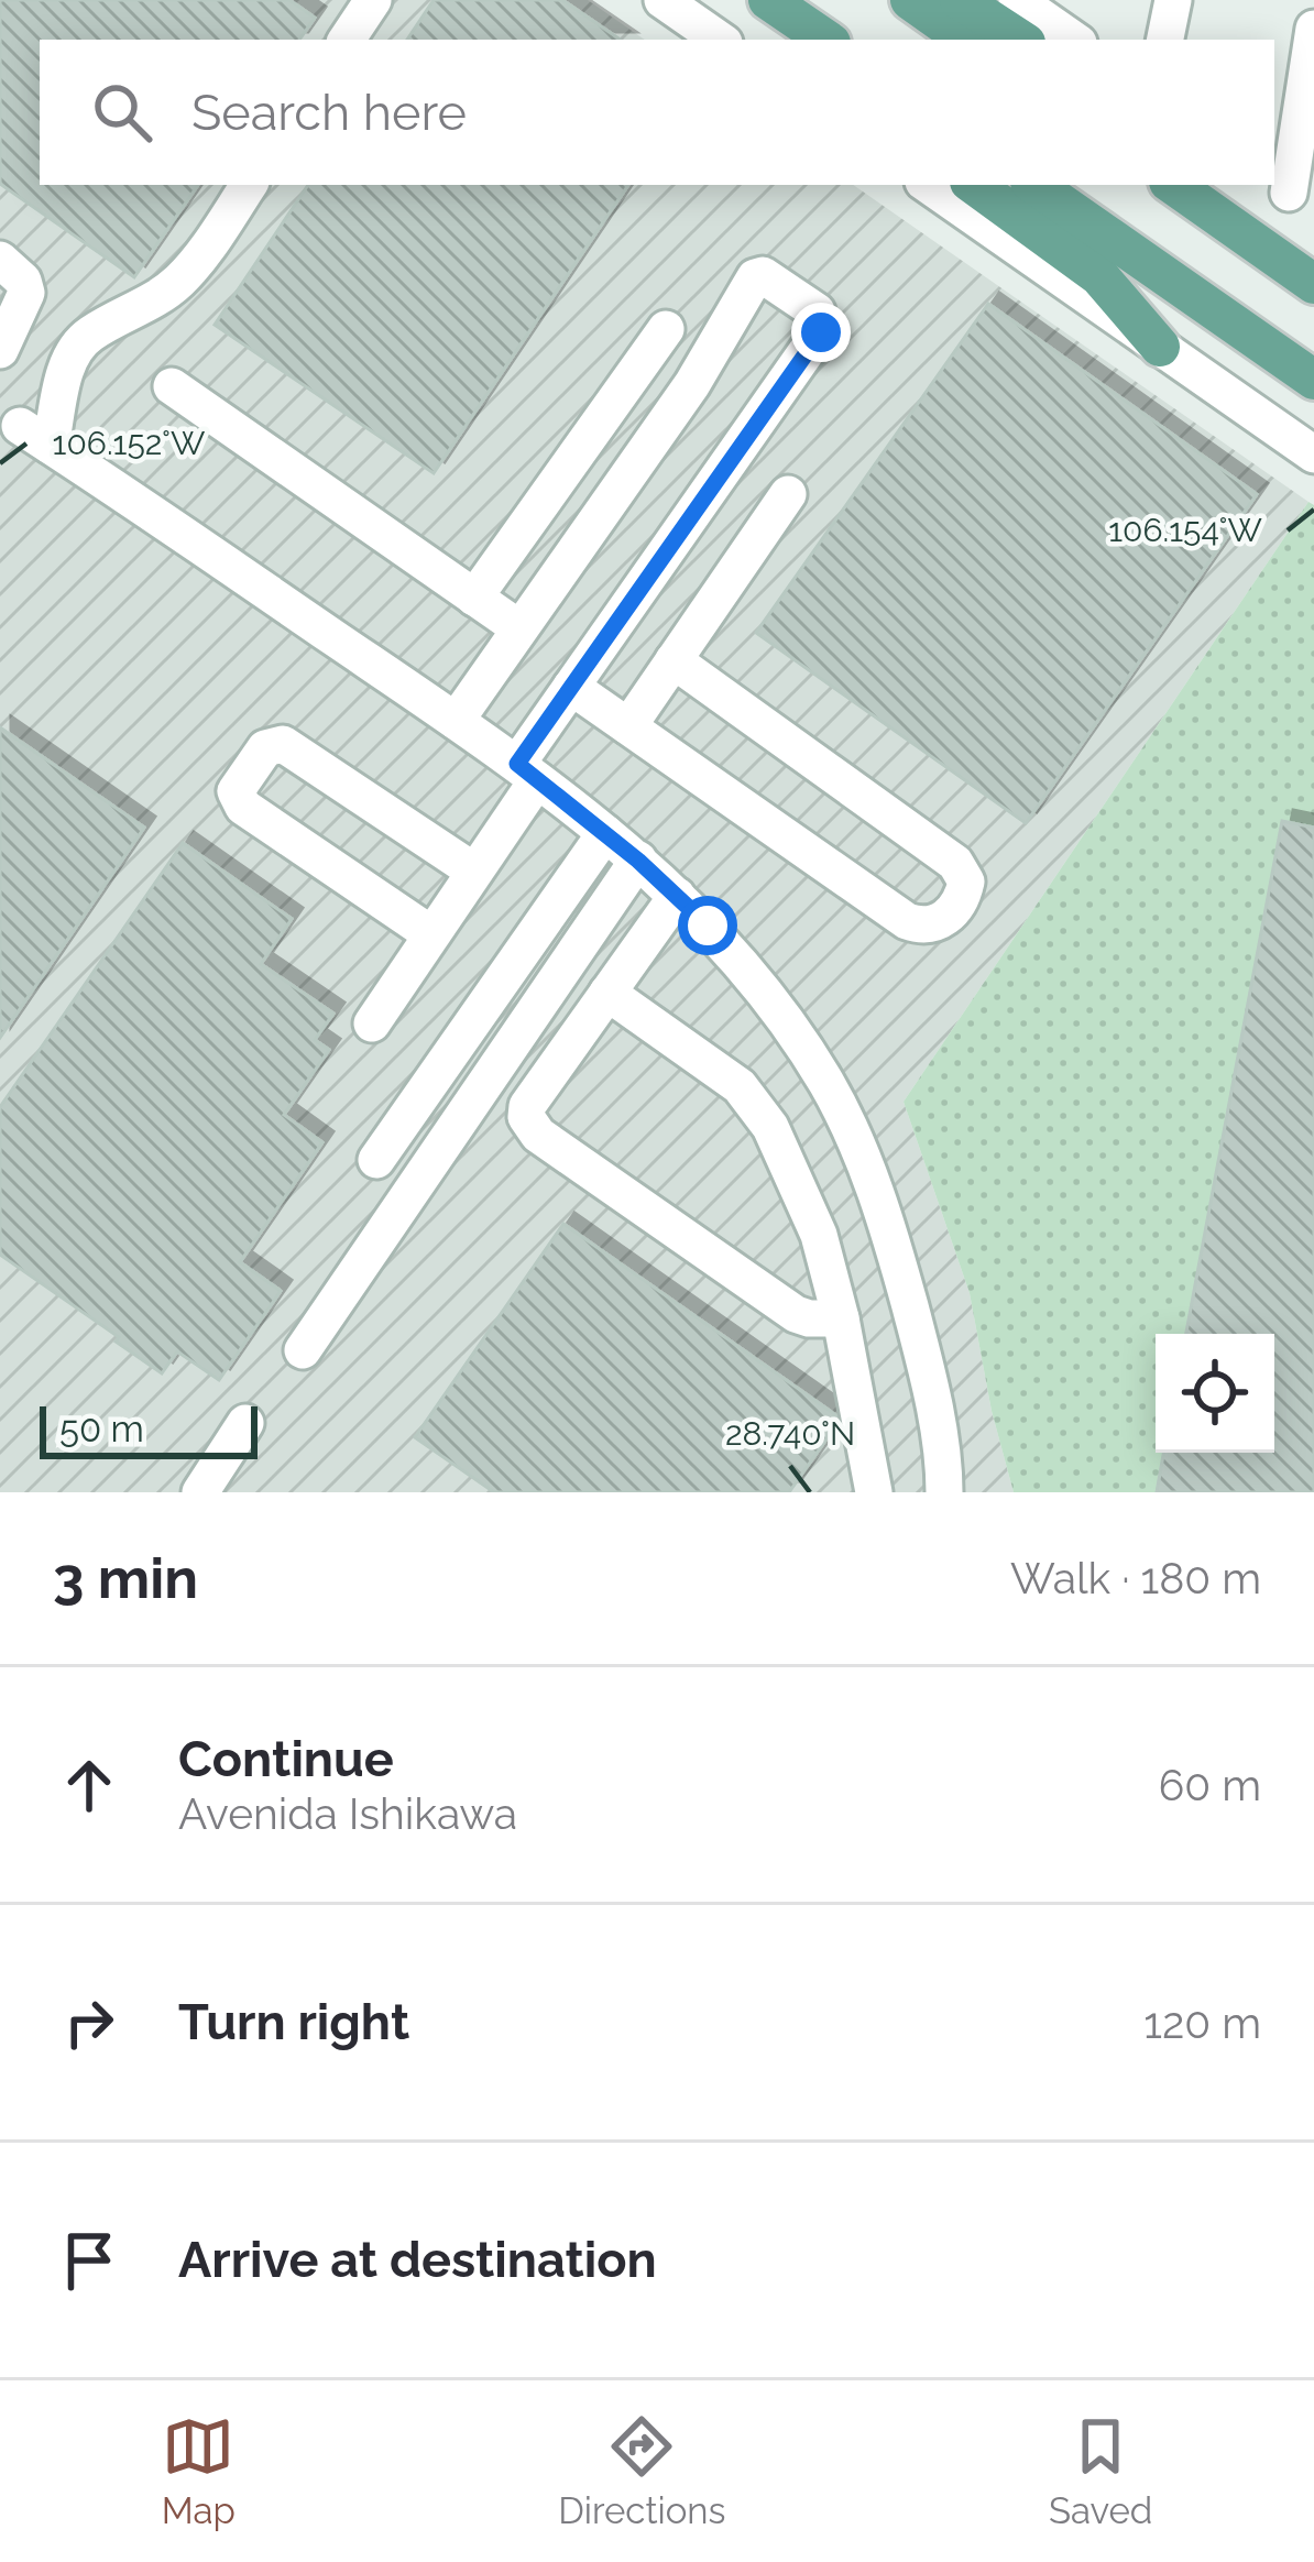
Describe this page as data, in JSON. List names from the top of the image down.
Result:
{
  "scale_bar": "50 m",
  "page": {
    "search": "Search here",
    "scale": "50 m",
    "heading": ["3 min", "Walk · 180 m"],
    "list": [
      ["Continue", "Avenida Ishikawa", "60 m"],
      ["Turn right", "120 m"],
      "Arrive at destination"
    ],
    "nav": ["Map", "Directions", "Saved"]
  },
  "coordinates": ["106.152°W", "106.154°W", "28.740°N"]
}
